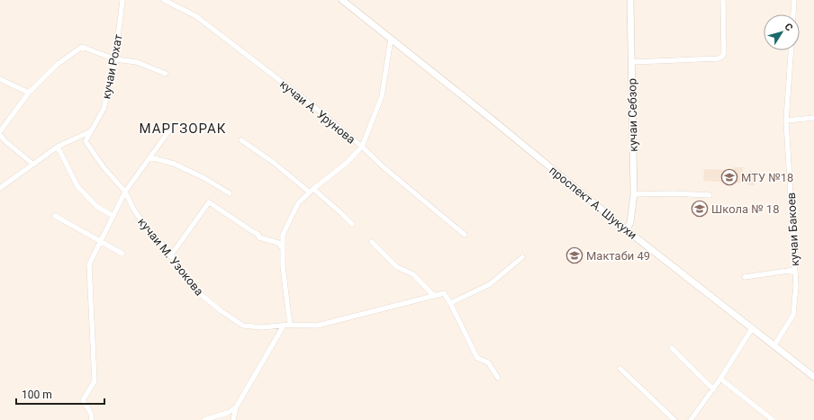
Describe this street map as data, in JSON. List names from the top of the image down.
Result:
{
  "streets": {
    "main road": ["кучаи Себзор", "проспект А. Шукухи"],
    "street": [
      "кучаи Рохат",
      "кучаи А. Урунова",
      "кучаи Бакоев",
      "кучаи М. Узокова"
    ]
  },
  "crossings": [
    ["кучаи Рохат", "кучаи М. Узокова"],
    ["кучаи Себзор", "проспект А. Шукухи"],
    ["проспект А. Шукухи", "кучаи Бакоев"]
  ],
  "districts": ["МАРГЗОРАК"],
  "places": {
    "school or university": ["МТУ №18", "Школа № 18", "Мактаби 49"]
  },
  "scale_bar": "100 m",
  "north": "top right"
}
